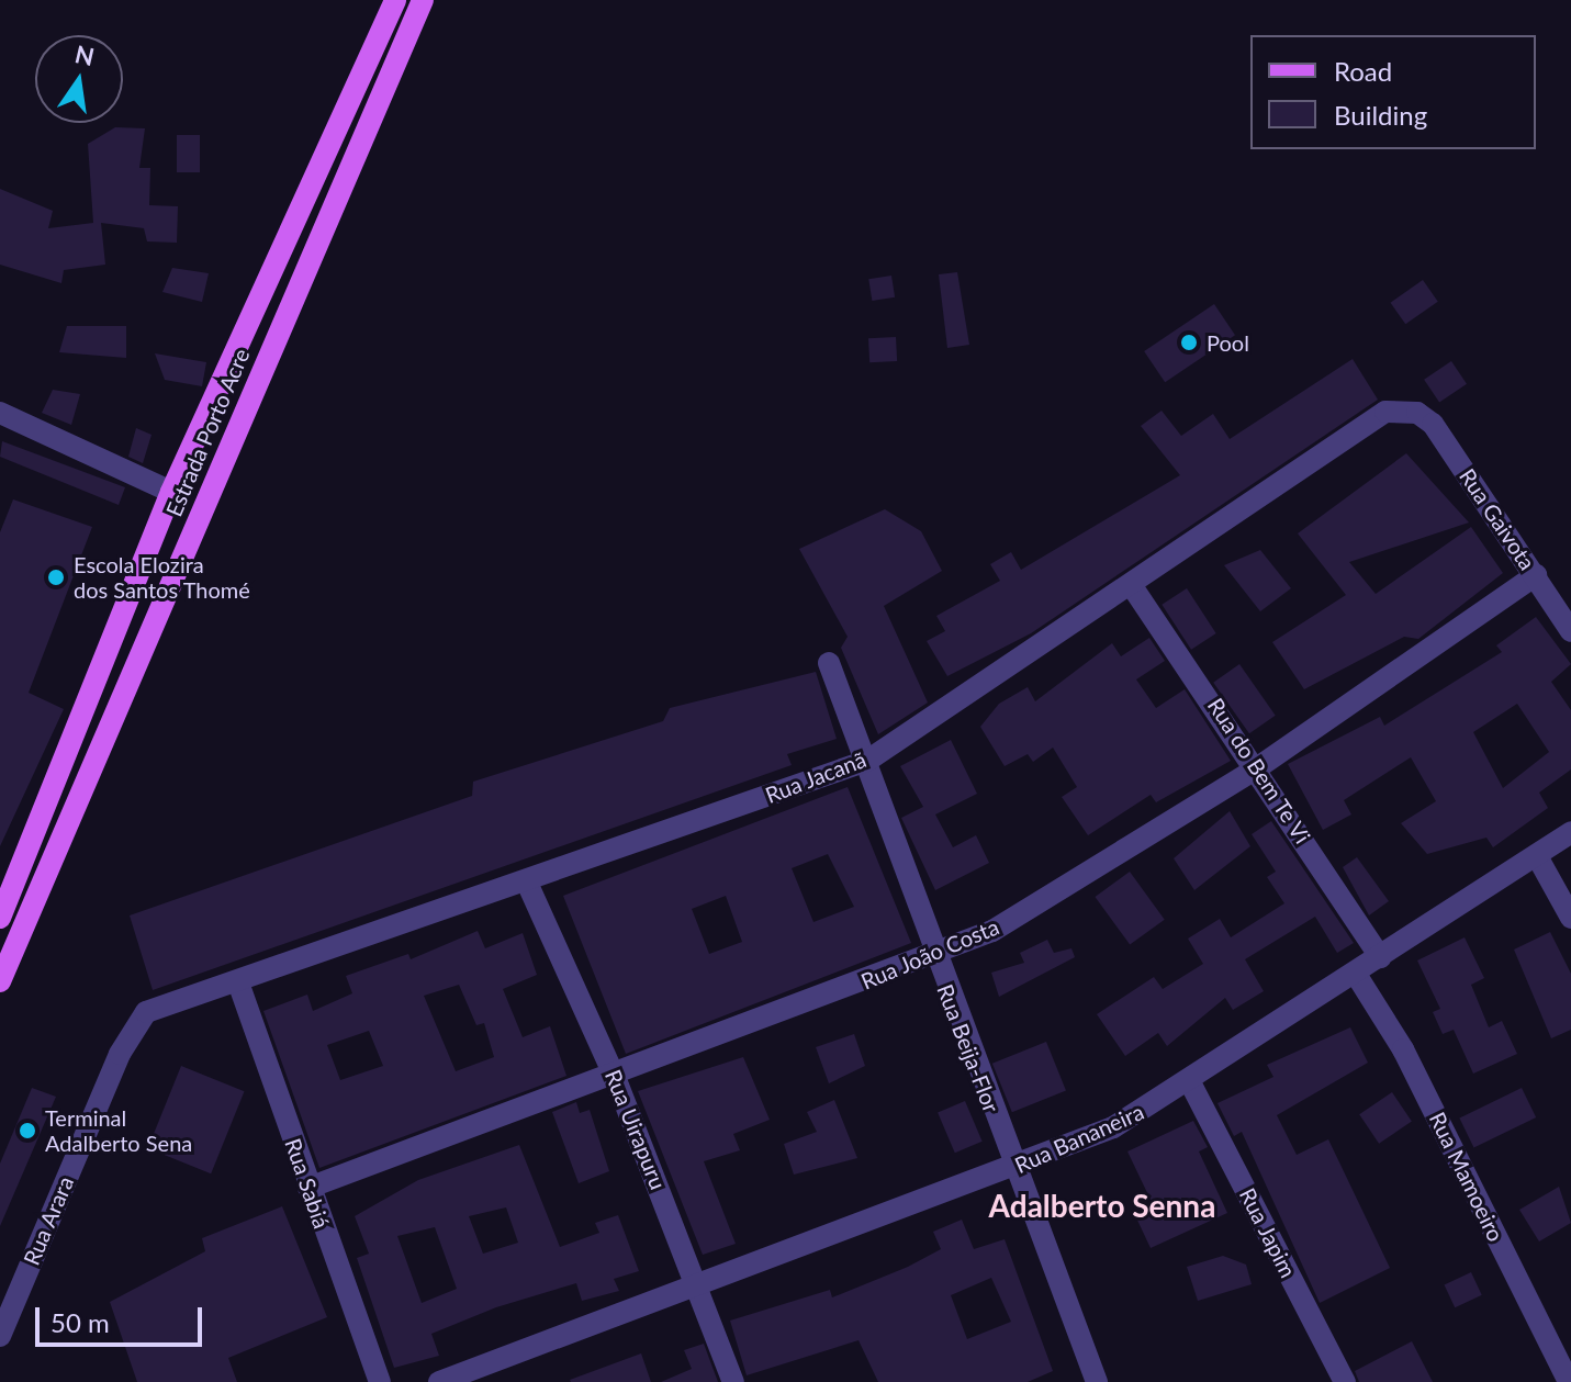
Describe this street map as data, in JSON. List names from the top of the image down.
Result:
{
  "streets": {
    "main road": ["Estrada Porto Acre"],
    "street": [
      "Rua Gaivota",
      "Rua do Bem Te Vi",
      "Rua Jacanã",
      "Rua João Costa",
      "Rua Beija-Flor",
      "Rua Uirapuru",
      "Rua Bananeira",
      "Rua Mamoeiro",
      "Rua Sabiá",
      "Rua Arara",
      "Rua Japim"
    ]
  },
  "crossings": [
    ["Rua Gaivota", "Rua Jacanã"],
    ["Rua Gaivota", "Rua João Costa"],
    ["Rua do Bem Te Vi", "Rua Jacanã"],
    ["Rua do Bem Te Vi", "Rua João Costa"],
    ["Rua do Bem Te Vi", "Rua Bananeira"],
    ["Rua Jacanã", "Rua Beija-Flor"],
    ["Rua Jacanã", "Rua Uirapuru"],
    ["Rua Jacanã", "Rua Sabiá"],
    ["Rua Jacanã", "Rua Arara"],
    ["Rua João Costa", "Rua Beija-Flor"],
    ["Rua João Costa", "Rua Uirapuru"],
    ["Rua João Costa", "Rua Sabiá"],
    ["Rua Beija-Flor", "Rua Bananeira"],
    ["Rua Uirapuru", "Rua Bananeira"],
    ["Rua Bananeira", "Rua Mamoeiro"],
    ["Rua Bananeira", "Rua Japim"]
  ],
  "districts": ["Adalberto Senna"],
  "places": ["Pool", "Escola Elozira dos Santos Thomé", "Terminal Adalberto Sena"],
  "legend": ["Road", "Building"],
  "scale_bar": "50 m",
  "north": "top"
}
